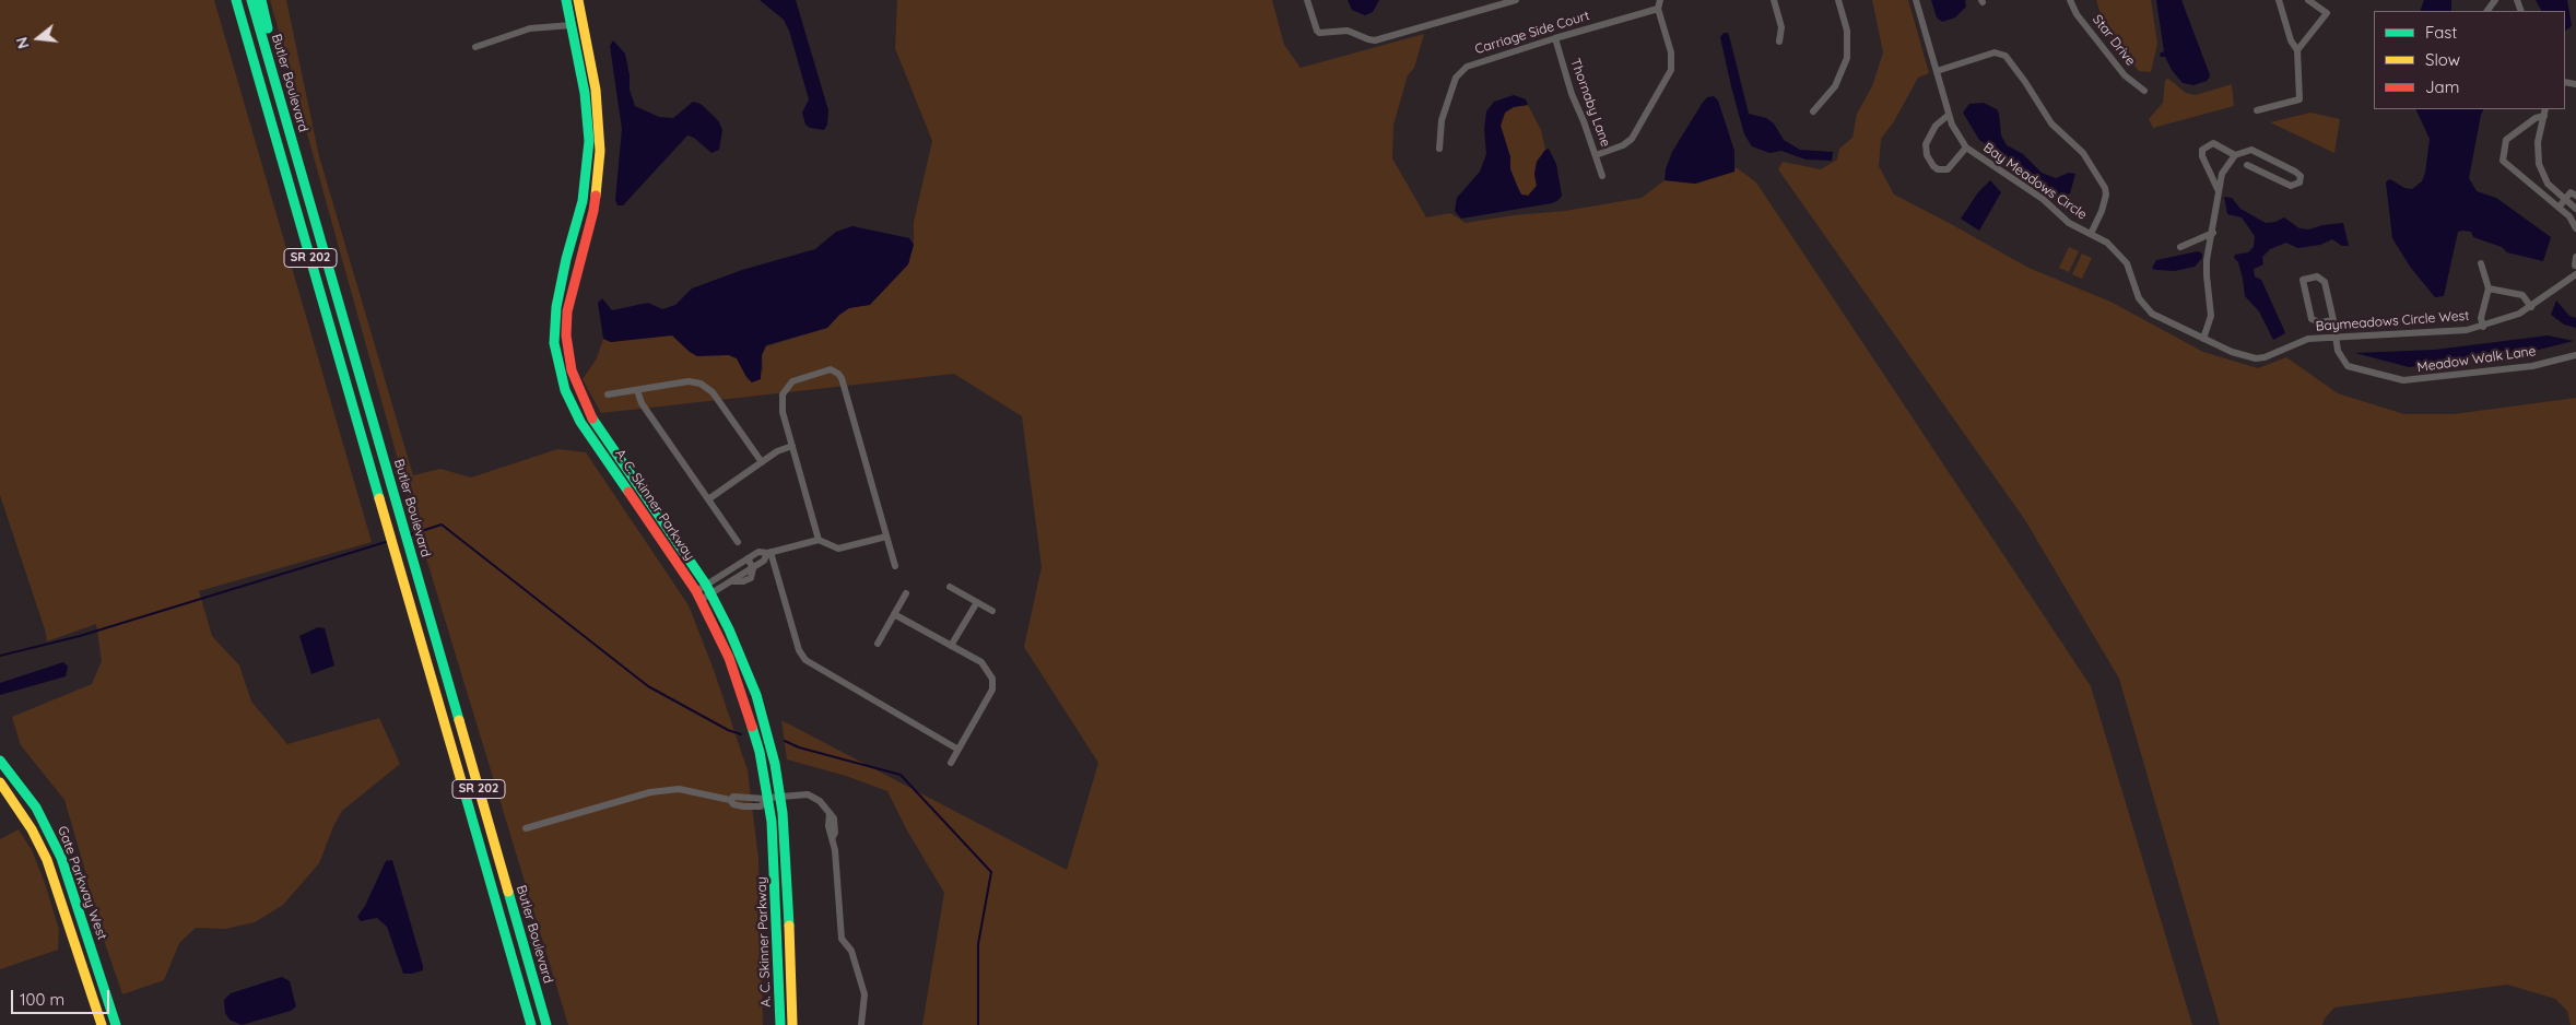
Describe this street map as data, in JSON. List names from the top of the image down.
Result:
{
  "streets": {
    "main road": [
      "Butler Boulevard",
      "SR 202",
      "A. C. Skinner Parkway",
      "Gate Parkway West"
    ],
    "street": [
      "Carriage Side Court",
      "Star Drive",
      "Thornaby Lane",
      "Bay Meadows Circle",
      "Baymeadows Circle West",
      "Meadow Walk Lane"
    ]
  },
  "crossings": [
    ["Carriage Side Court", "Thornaby Lane"],
    ["Bay Meadows Circle", "Baymeadows Circle West"],
    ["Baymeadows Circle West", "Meadow Walk Lane"]
  ],
  "legend": ["Fast", "Slow", "Jam"],
  "scale_bar": "100 m",
  "north": "left"
}
